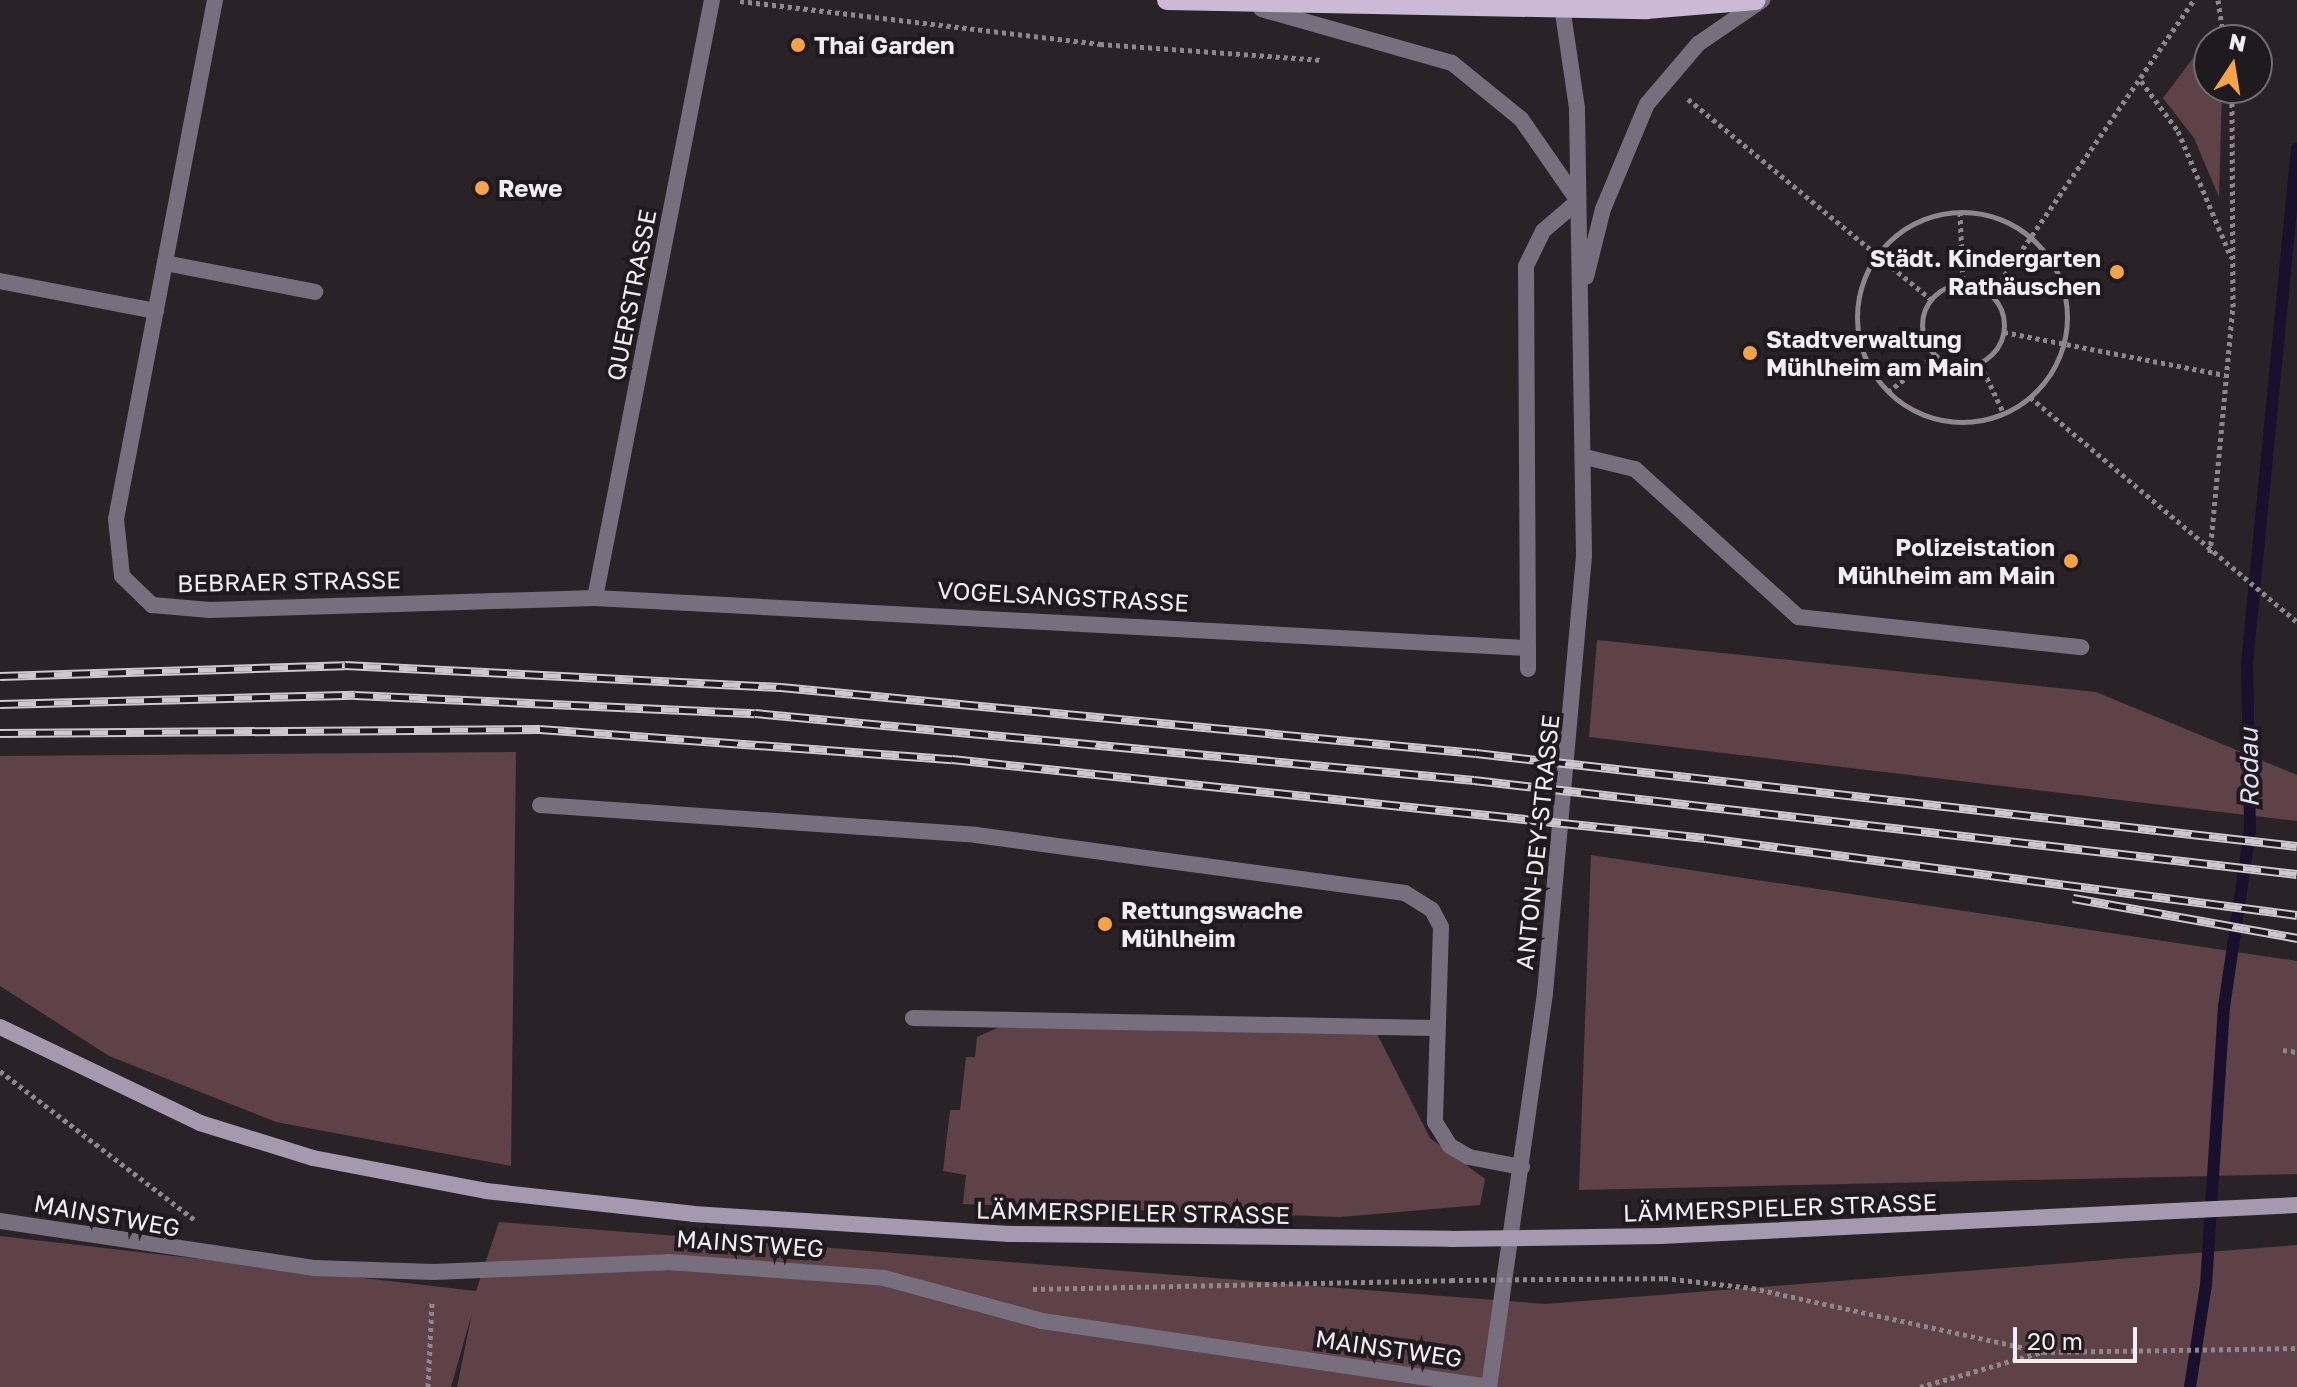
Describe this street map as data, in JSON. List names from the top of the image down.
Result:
{
  "streets": {
    "main road": ["LÄMMERSPIELER STRASSE"],
    "street": [
      "QUERSTRASSE",
      "BEBRAER STRASSE",
      "VOGELSANGSTRASSE",
      "ANTON-DEY-STRASSE",
      "MAINSTWEG"
    ]
  },
  "crossings": [
    ["QUERSTRASSE", "BEBRAER STRASSE"],
    ["QUERSTRASSE", "VOGELSANGSTRASSE"],
    ["BEBRAER STRASSE", "VOGELSANGSTRASSE"],
    ["ANTON-DEY-STRASSE", "MAINSTWEG"]
  ],
  "water": ["Rodau"],
  "places": [
    "Thai Garden",
    "Rewe",
    "Städt. Kindergarten Rathäuschen",
    "Stadtverwaltung Mühlheim am Main",
    "Polizeistation Mühlheim am Main",
    "Rettungswache Mühlheim"
  ],
  "scale_bar": "20 m",
  "north": "top"
}
